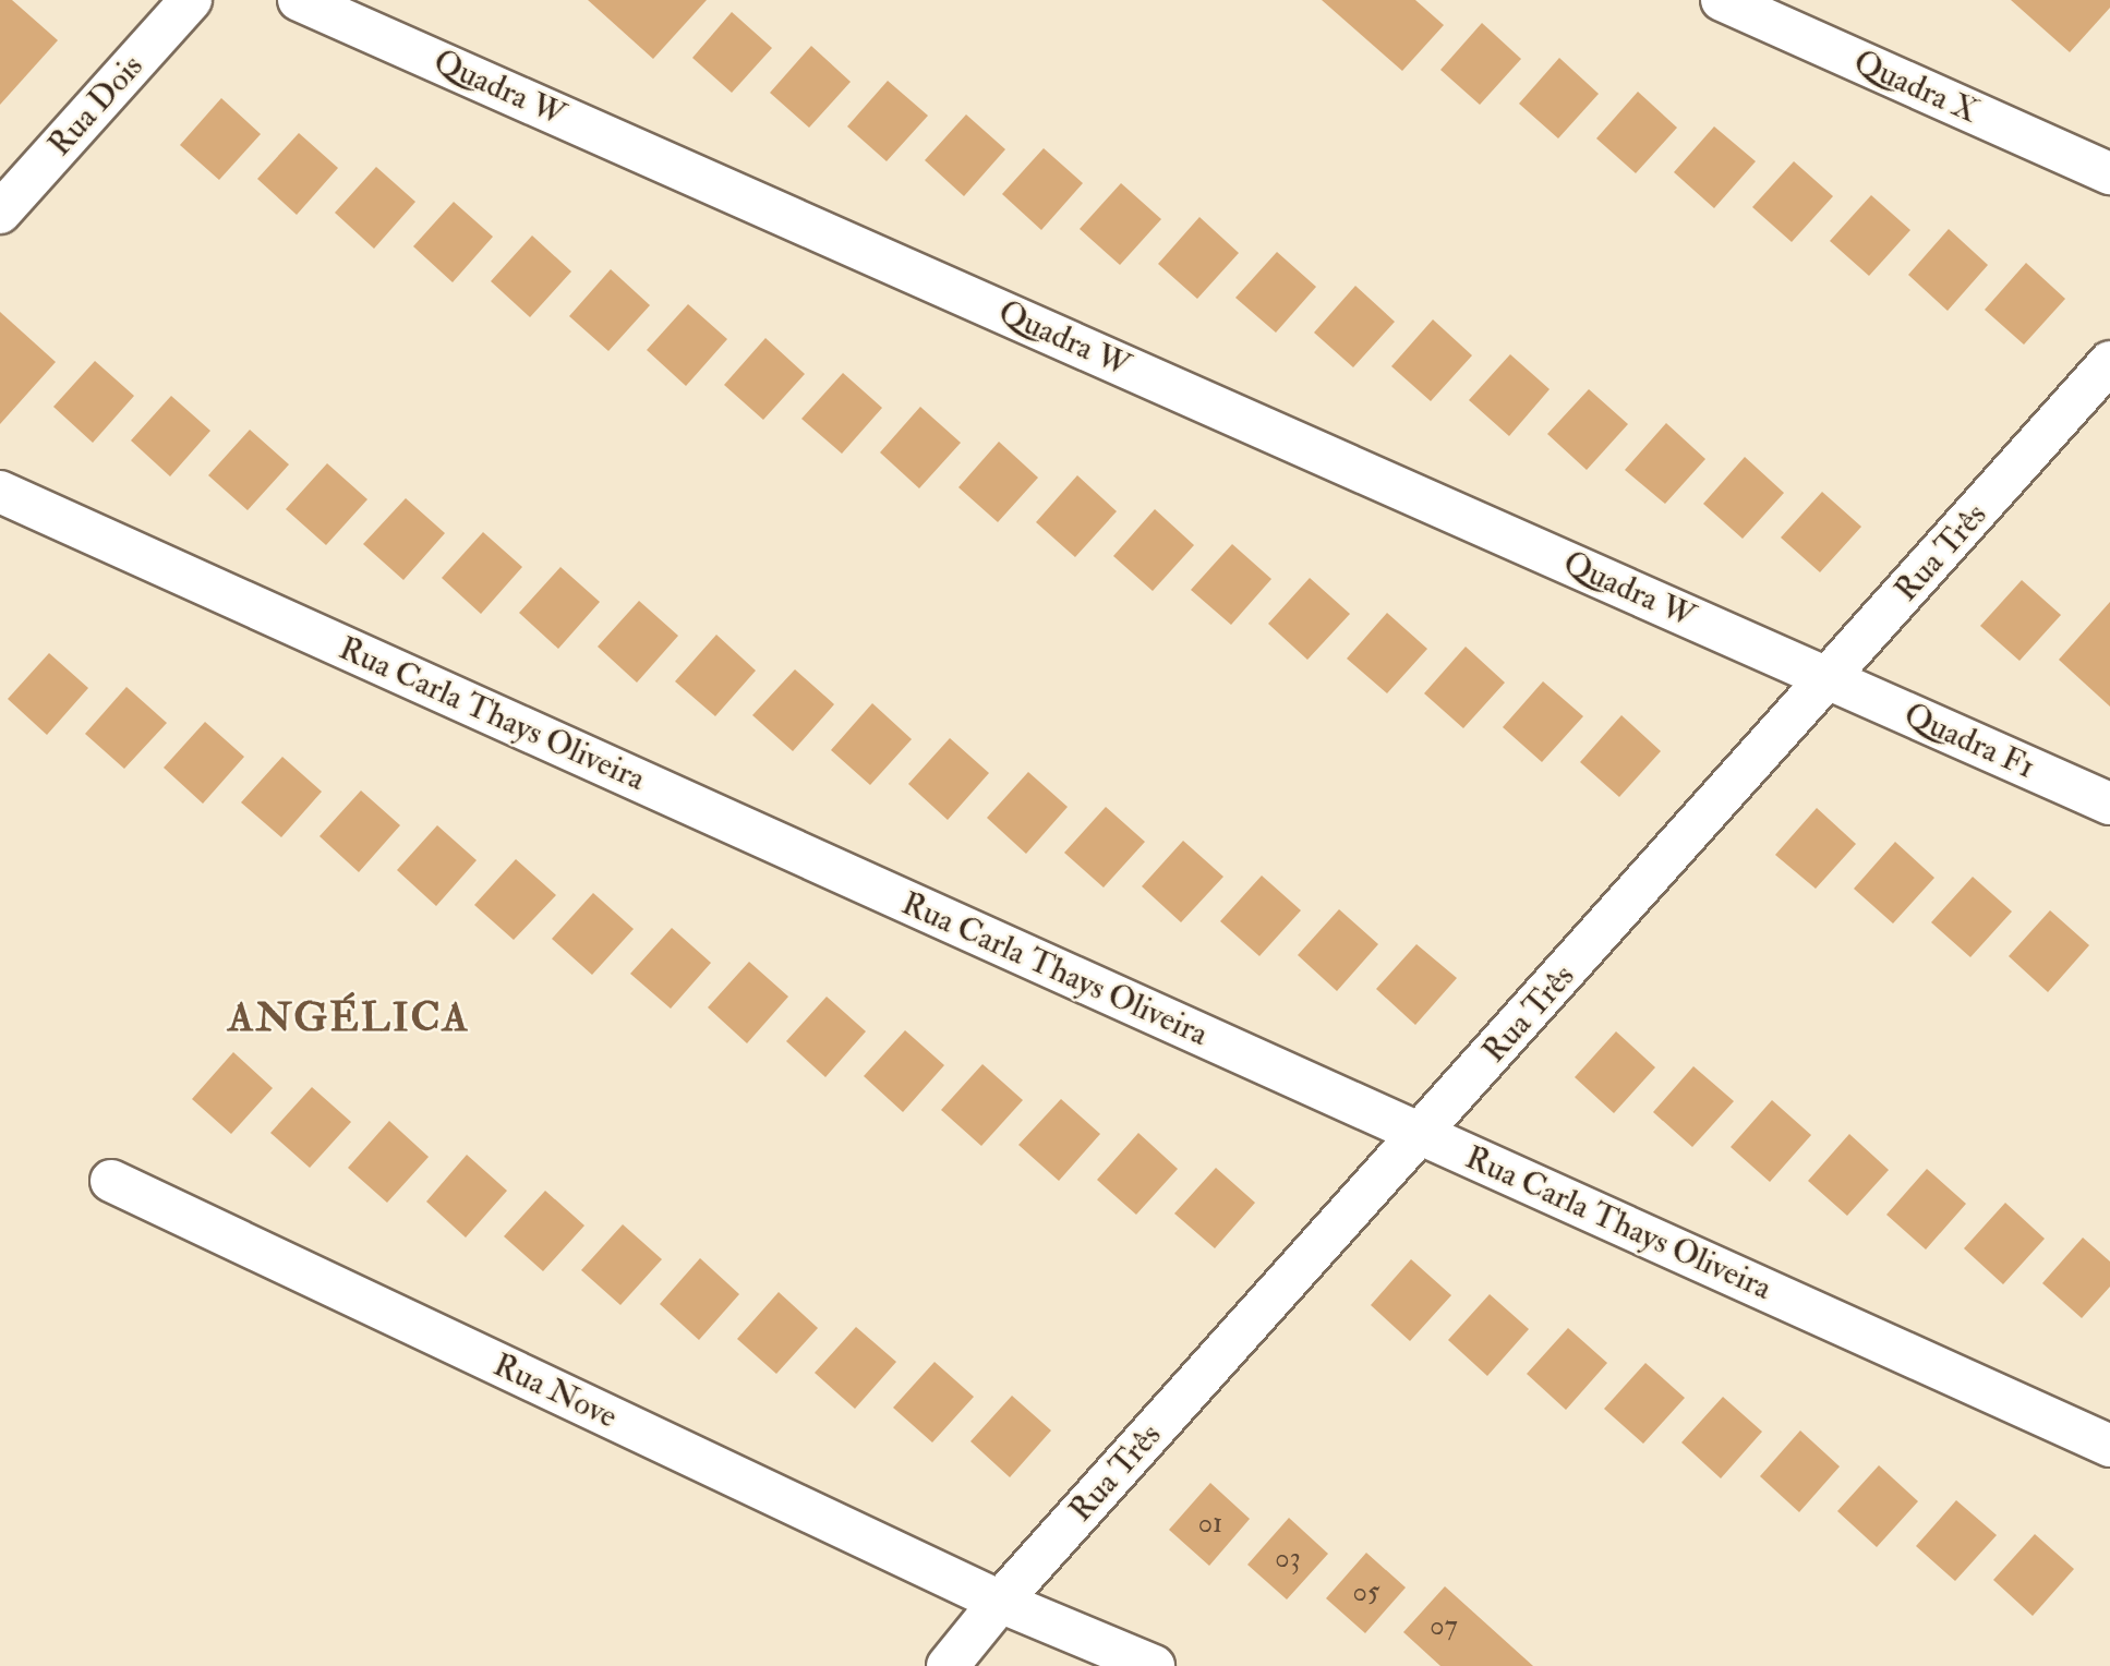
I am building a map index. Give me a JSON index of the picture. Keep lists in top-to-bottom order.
{
  "streets": {
    "street": [
      "Quadra X",
      "Quadra W",
      "Rua Dois",
      "Rua Três",
      "Rua Carla Thays Oliveira",
      "Quadra F1",
      "Rua Nove"
    ]
  },
  "crossings": [
    ["Quadra W", "Rua Três"],
    ["Quadra W", "Quadra F1"],
    ["Rua Três", "Rua Carla Thays Oliveira"],
    ["Rua Três", "Quadra F1"],
    ["Rua Três", "Rua Nove"]
  ],
  "districts": ["ANGÉLICA"],
  "house_numbers": [
    "01",
    "03",
    "05",
    "07"
  ]
}
